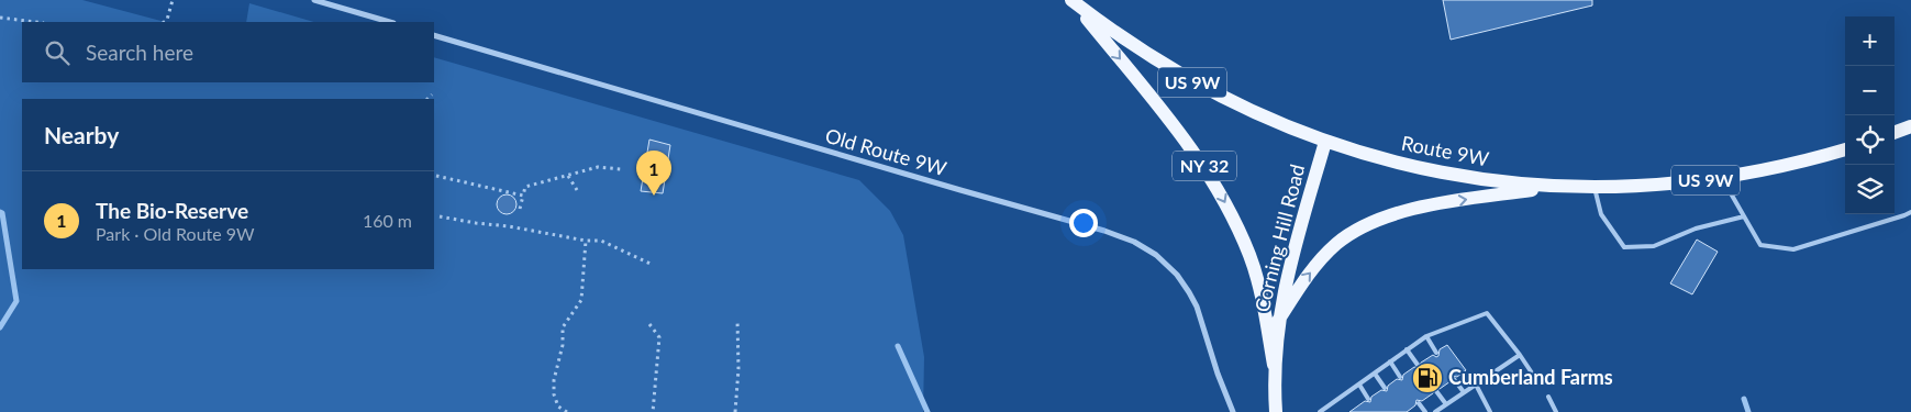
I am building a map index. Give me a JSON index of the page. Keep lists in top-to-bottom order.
{
  "streets": {
    "main road": [
      "US 9W",
      "Route 9W",
      "NY 32",
      "Corning Hill Road"
    ],
    "street": ["Old Route 9W"]
  },
  "crossings": [
    ["Route 9W", "NY 32"],
    ["Route 9W", "Corning Hill Road"],
    ["NY 32", "Corning Hill Road"]
  ],
  "places": {
    "fuel station": ["Cumberland Farms"]
  },
  "page": {
    "map_buttons": ["+", "−"],
    "search": "Search here",
    "heading": "Nearby",
    "pins": "1",
    "list": [
      {
        "mark": "1",
        "name": "The Bio-Reserve",
        "note": "Park · Old Route 9W",
        "value": "160 m"
      }
    ]
  }
}
